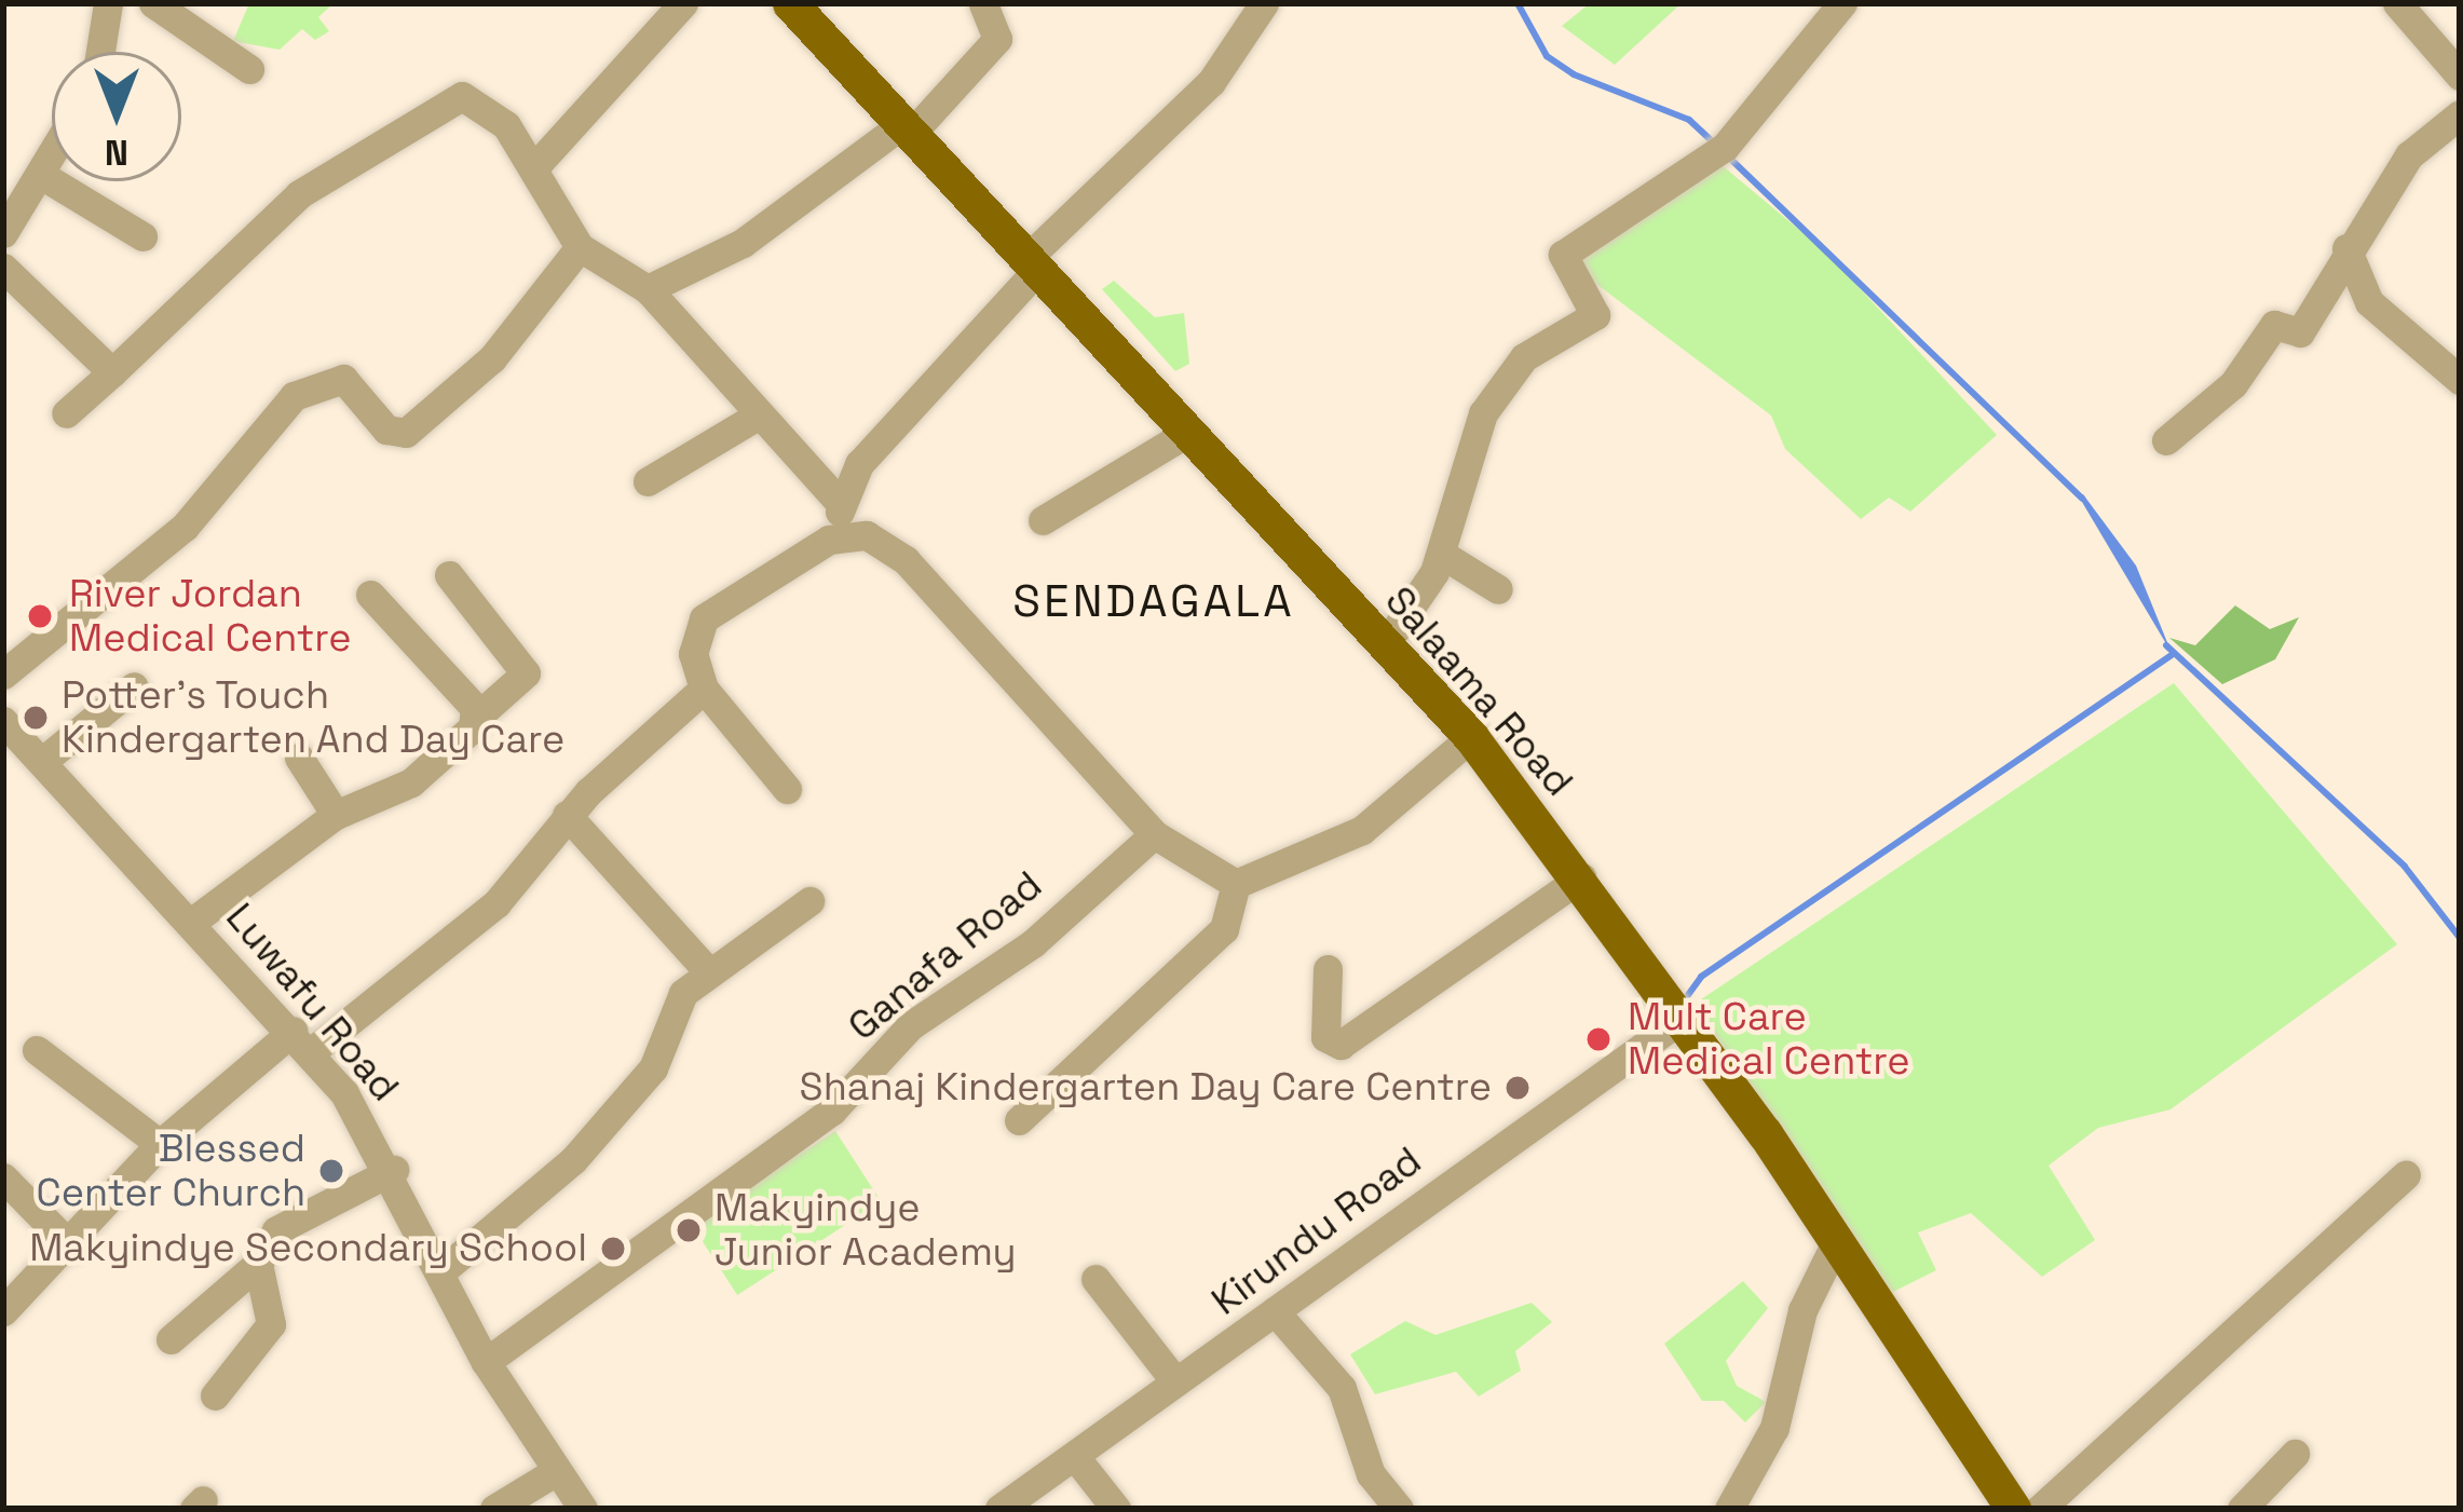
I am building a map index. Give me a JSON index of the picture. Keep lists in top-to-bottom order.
{
  "streets": {
    "main road": ["Salaama Road"],
    "street": ["Ganafa Road", "Luwafu Road", "Kirundu Road"]
  },
  "crossings": [
    ["Salaama Road", "Kirundu Road"],
    ["Ganafa Road", "Luwafu Road"]
  ],
  "districts": ["SENDAGALA"],
  "places": [
    "River Jordan Medical Centre",
    "Potter's Touch Kindergarten And Day Care",
    "Mult Care Medical Centre",
    "Shanaj Kindergarten Day Care Centre",
    "Blessed Center Church",
    "Makyindye Junior Academy",
    "Makyindye Secondary School"
  ],
  "north": "bottom"
}
